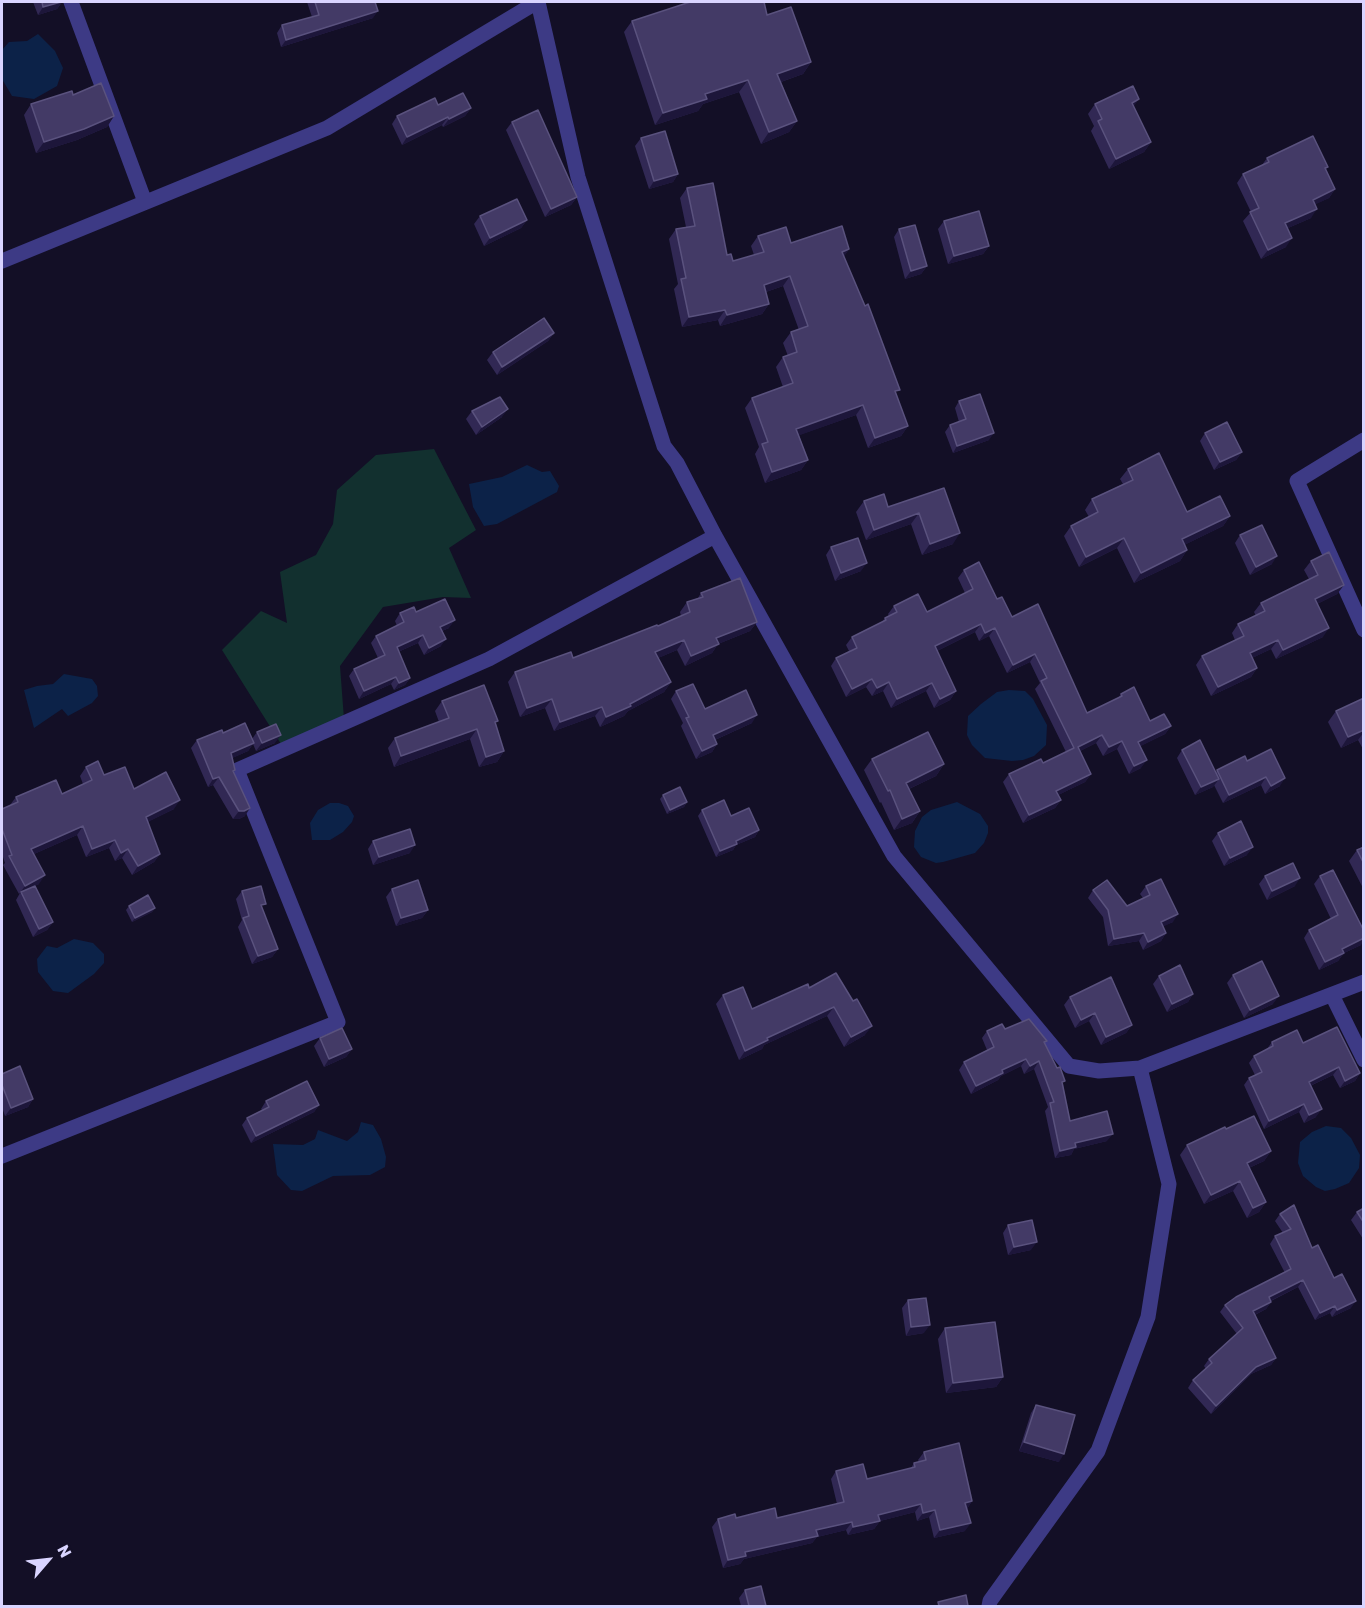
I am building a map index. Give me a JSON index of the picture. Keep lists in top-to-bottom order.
{
  "north": "top right"
}
